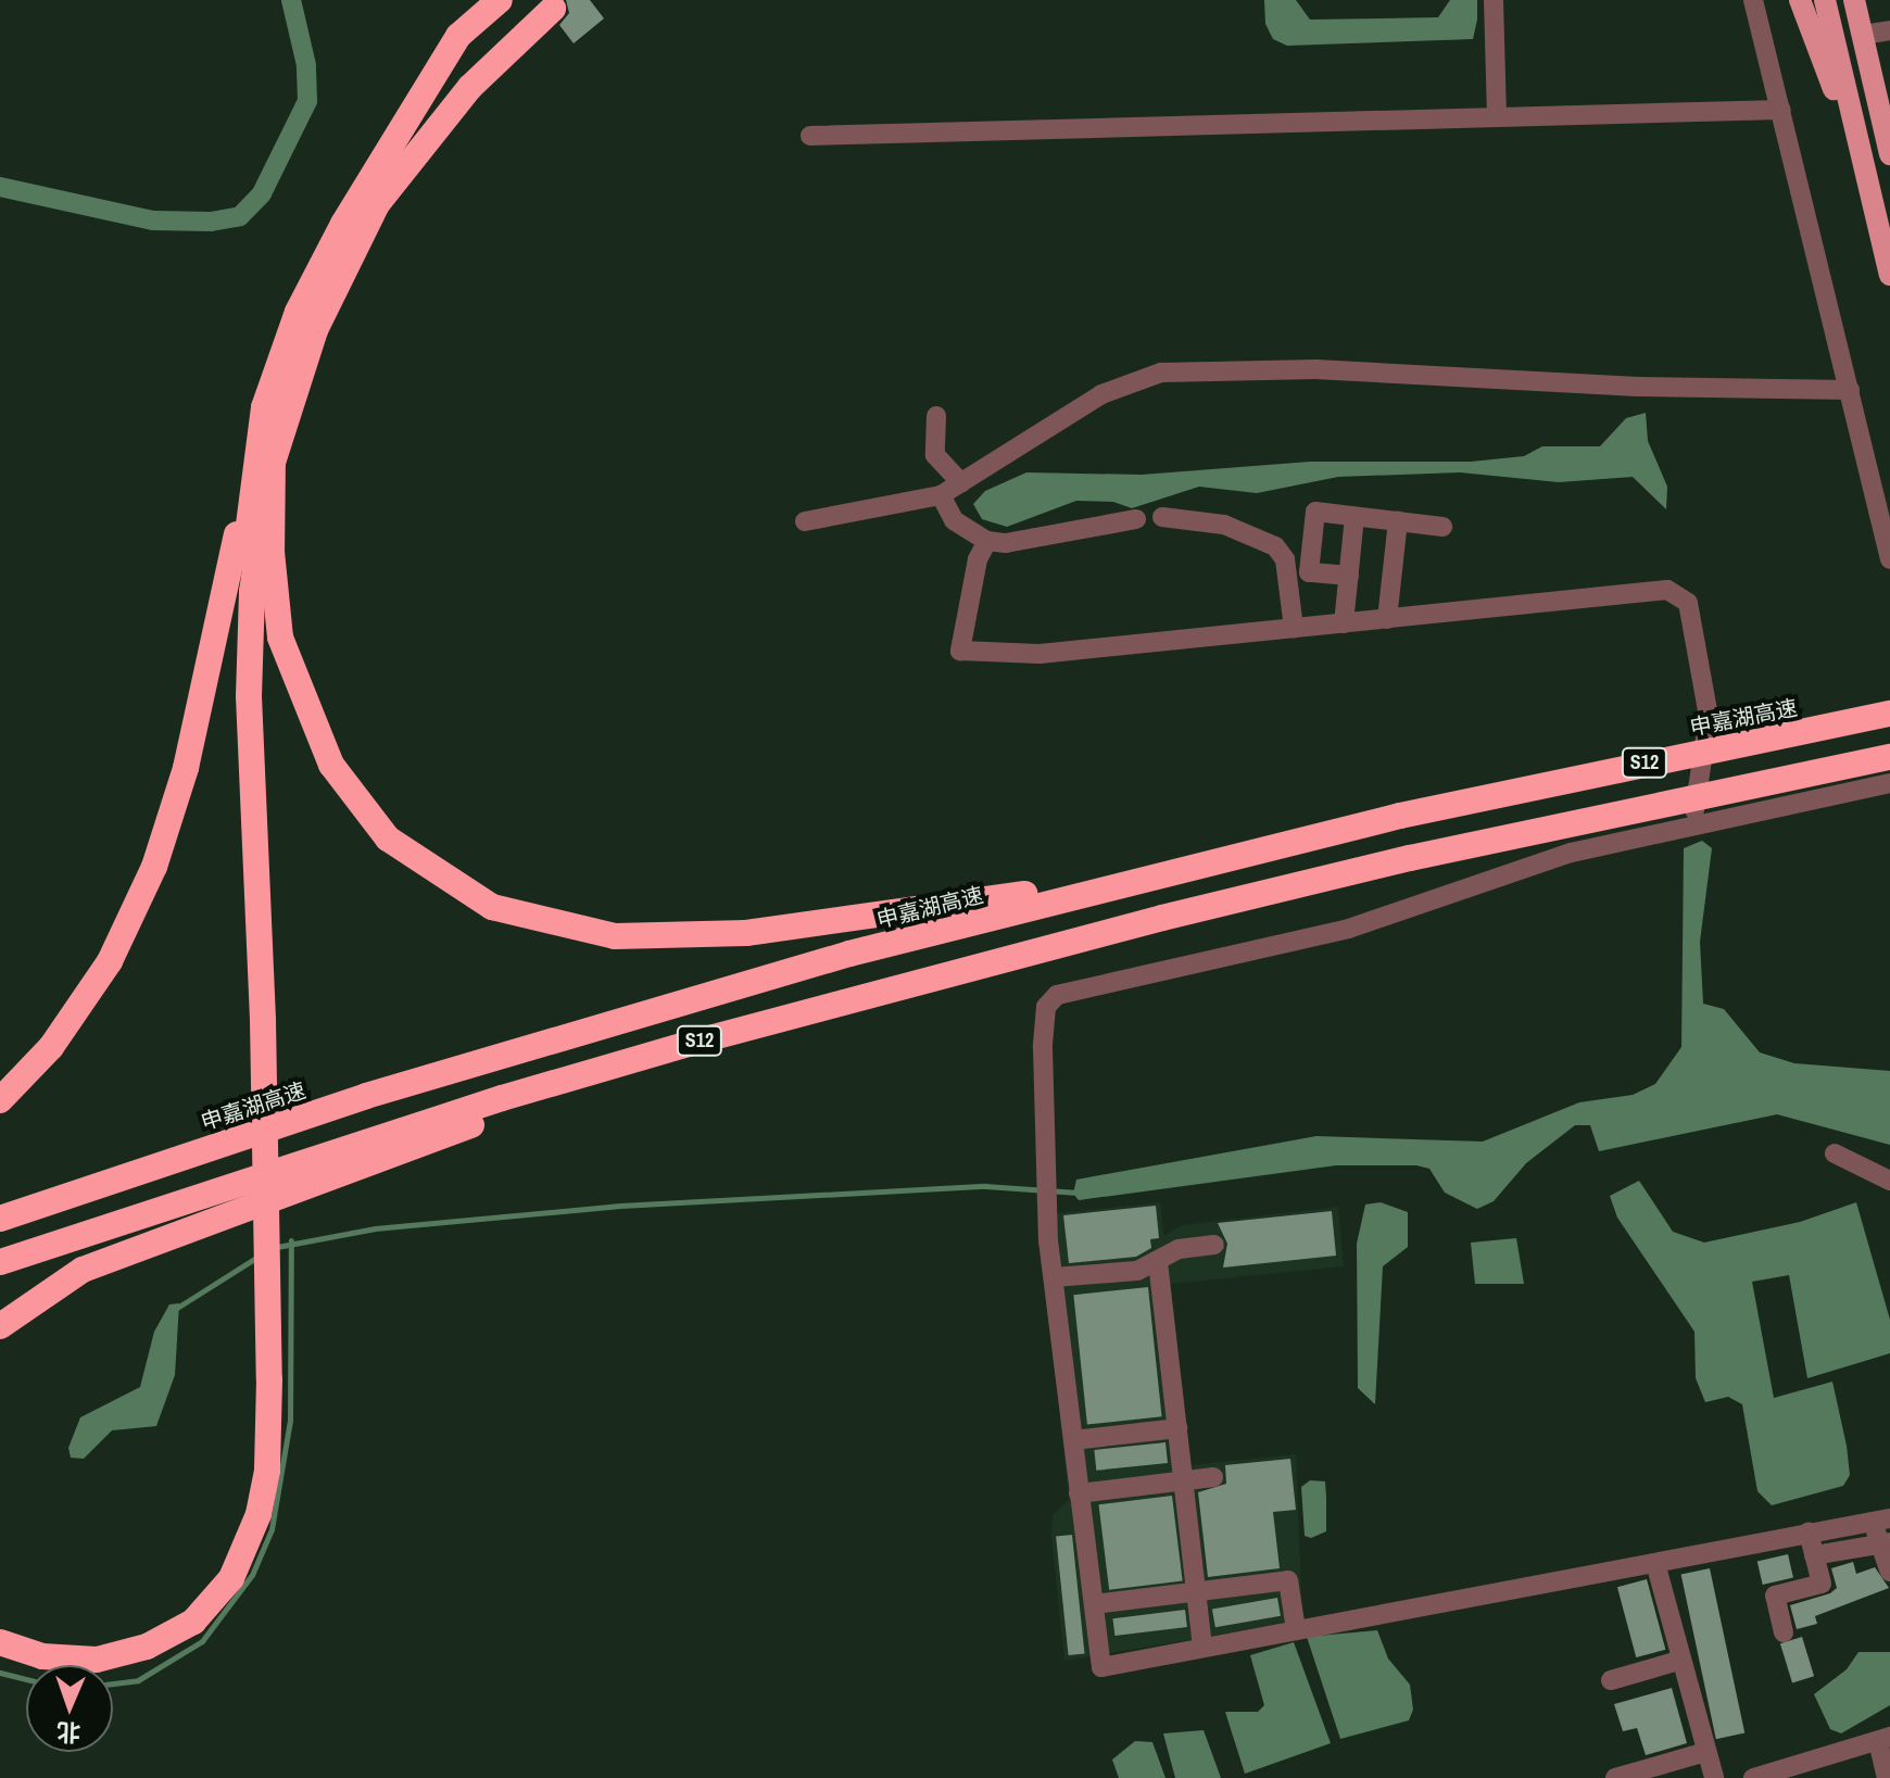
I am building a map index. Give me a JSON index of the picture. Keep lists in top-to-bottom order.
{
  "streets": {
    "highway": ["申嘉湖高速", "S12"]
  },
  "north": "bottom"
}
